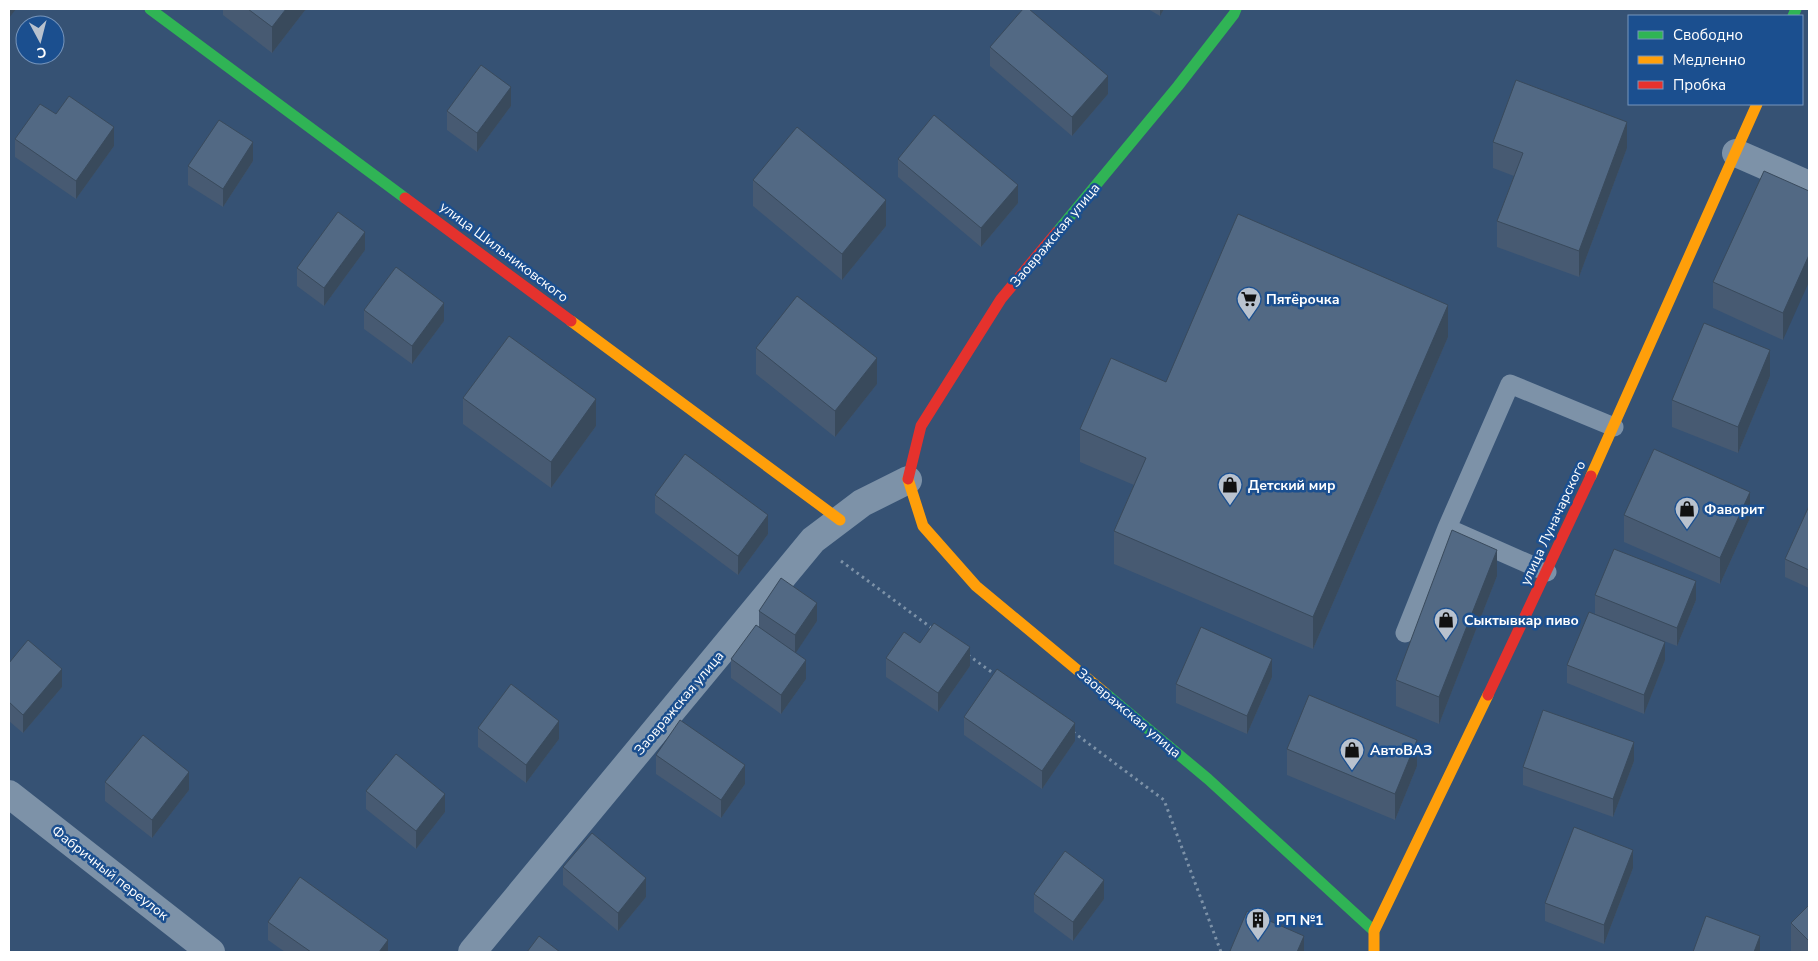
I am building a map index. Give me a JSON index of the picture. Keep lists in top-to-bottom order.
{
  "streets": {
    "street": [
      "Заовражская улица",
      "улица Шильниковского",
      "улица Луначарского",
      "Фабричный переулок"
    ]
  },
  "crossings": [
    ["Заовражская улица", "улица Шильниковского"],
    ["Заовражская улица", "улица Луначарского"]
  ],
  "places": {
    "supermarket": ["Пятёрочка"],
    "shop": [
      "Детский мир",
      "Фаворит",
      "Сыктывкар пиво",
      "АвтоВАЗ"
    ],
    "building": ["РП №1"]
  },
  "legend": ["Свободно", "Медленно", "Пробка"],
  "north": "bottom"
}
